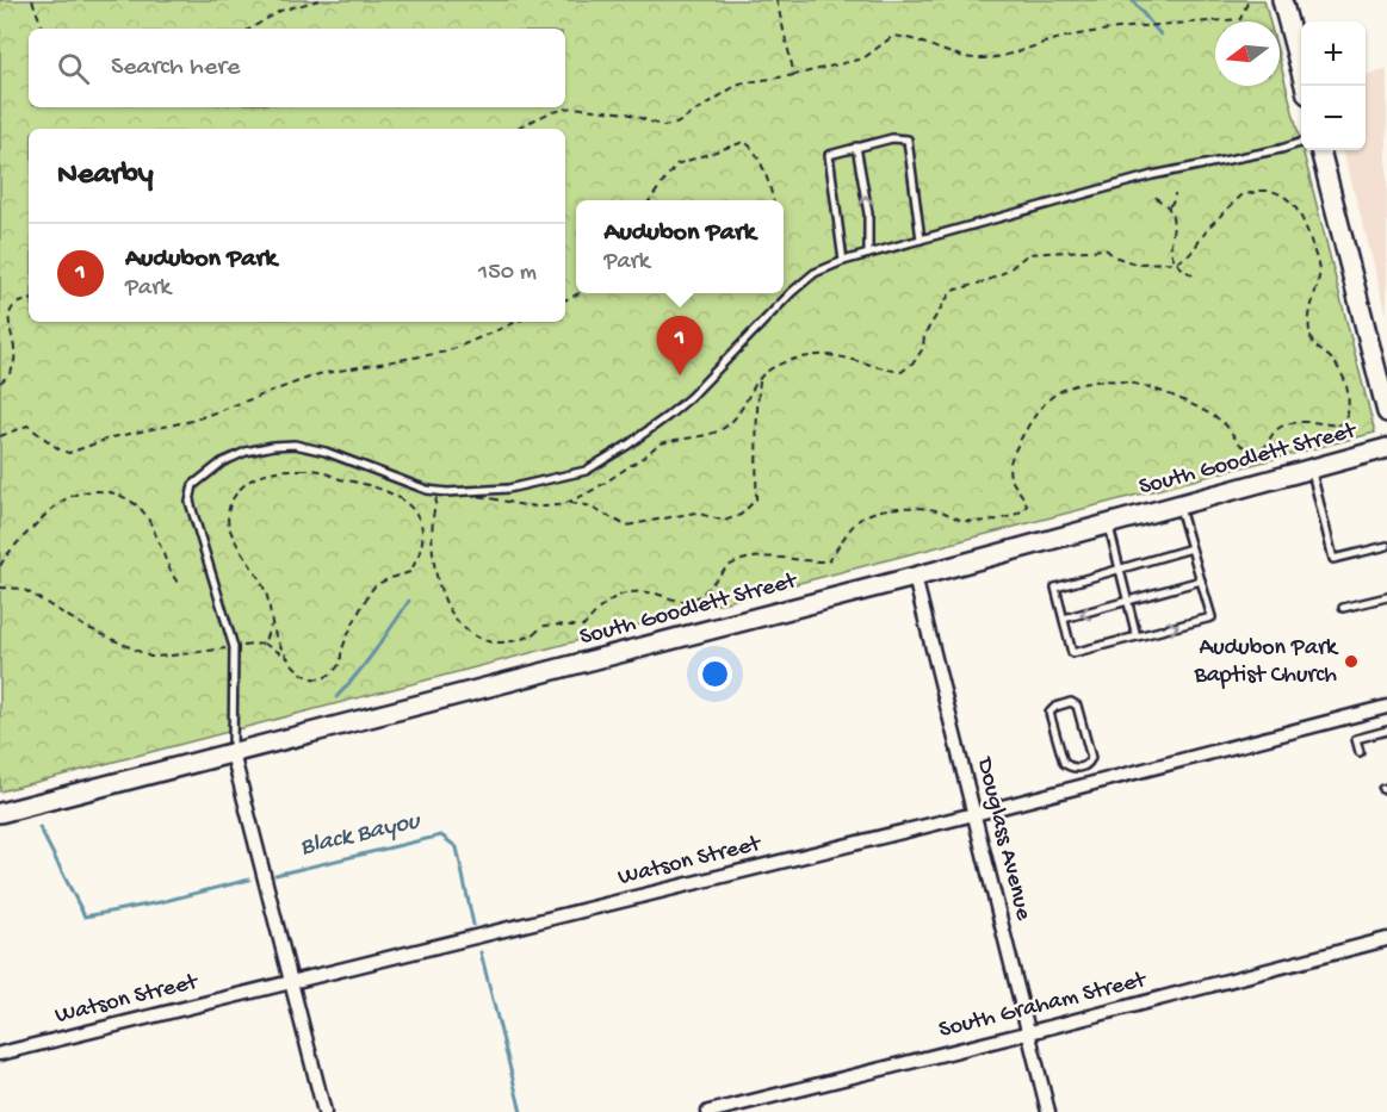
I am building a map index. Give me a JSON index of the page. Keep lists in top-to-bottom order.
{
  "streets": {
    "main road": ["South Goodlett Street"],
    "street": ["Douglass Avenue", "Watson Street", "South Graham Street"]
  },
  "crossings": [
    ["South Goodlett Street", "Douglass Avenue"],
    ["Douglass Avenue", "Watson Street"],
    ["Douglass Avenue", "South Graham Street"]
  ],
  "water": ["Black Bayou"],
  "places": ["Audubon Park Baptist Church"],
  "north": "left",
  "page": {
    "map_buttons": ["+", "−"],
    "search": "Search here",
    "heading": "Nearby",
    "popup": ["Audubon Park", "Park"],
    "list": [
      {
        "mark": "1",
        "name": "Audubon Park",
        "note": "Park",
        "value": "150 m"
      }
    ],
    "pins": "1"
  }
}
